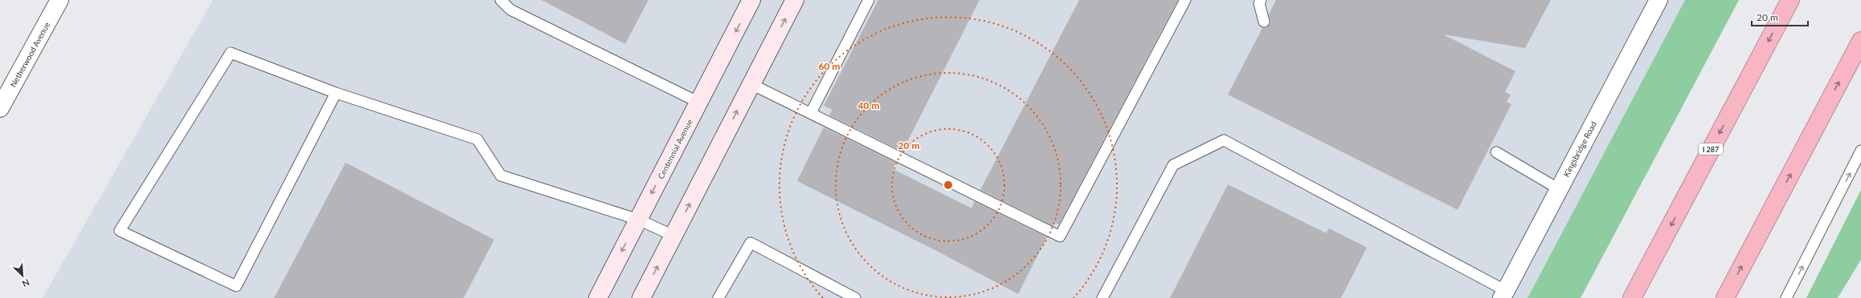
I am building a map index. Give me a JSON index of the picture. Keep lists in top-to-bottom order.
{
  "streets": {
    "highway": ["I 287"],
    "main road": ["Centennial Avenue"],
    "street": ["Netherwood Avenue", "Kingsbridge Road"]
  },
  "scale_bar": "20 m",
  "north": "bottom right",
  "rings": ["60 m", "40 m", "20 m"]
}
